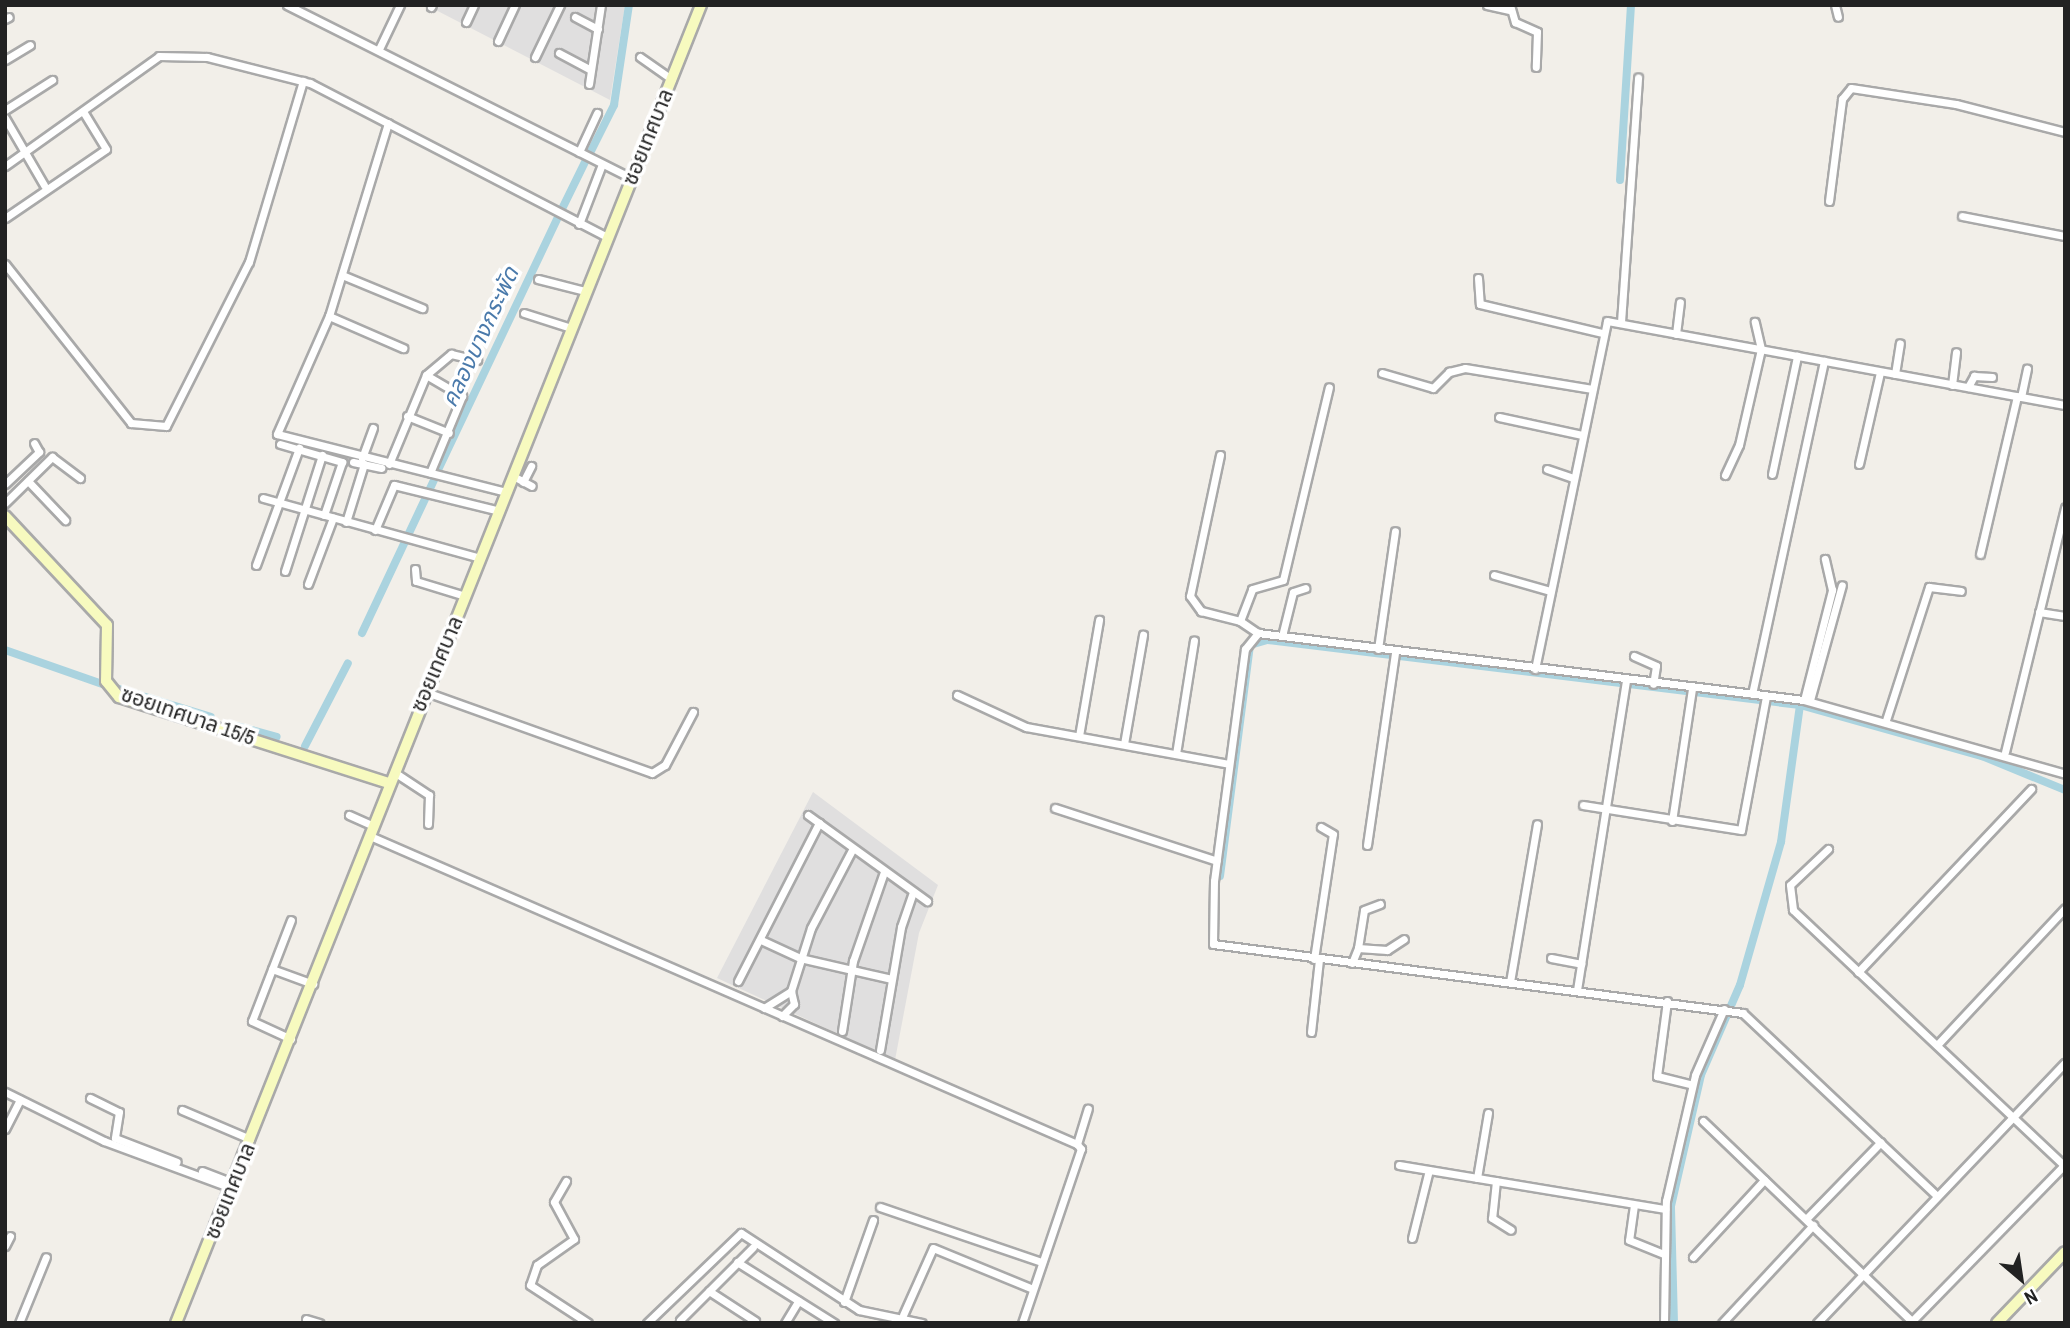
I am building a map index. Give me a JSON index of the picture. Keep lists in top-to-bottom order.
{
  "streets": {
    "street": ["ซอยเทศบาล", "ซอยเทศบาล 15/5"]
  },
  "crossings": [
    ["ซอยเทศบาล", "ซอยเทศบาล 15/5"]
  ],
  "water": ["คลองบางกระพัด"],
  "north": "bottom right"
}
